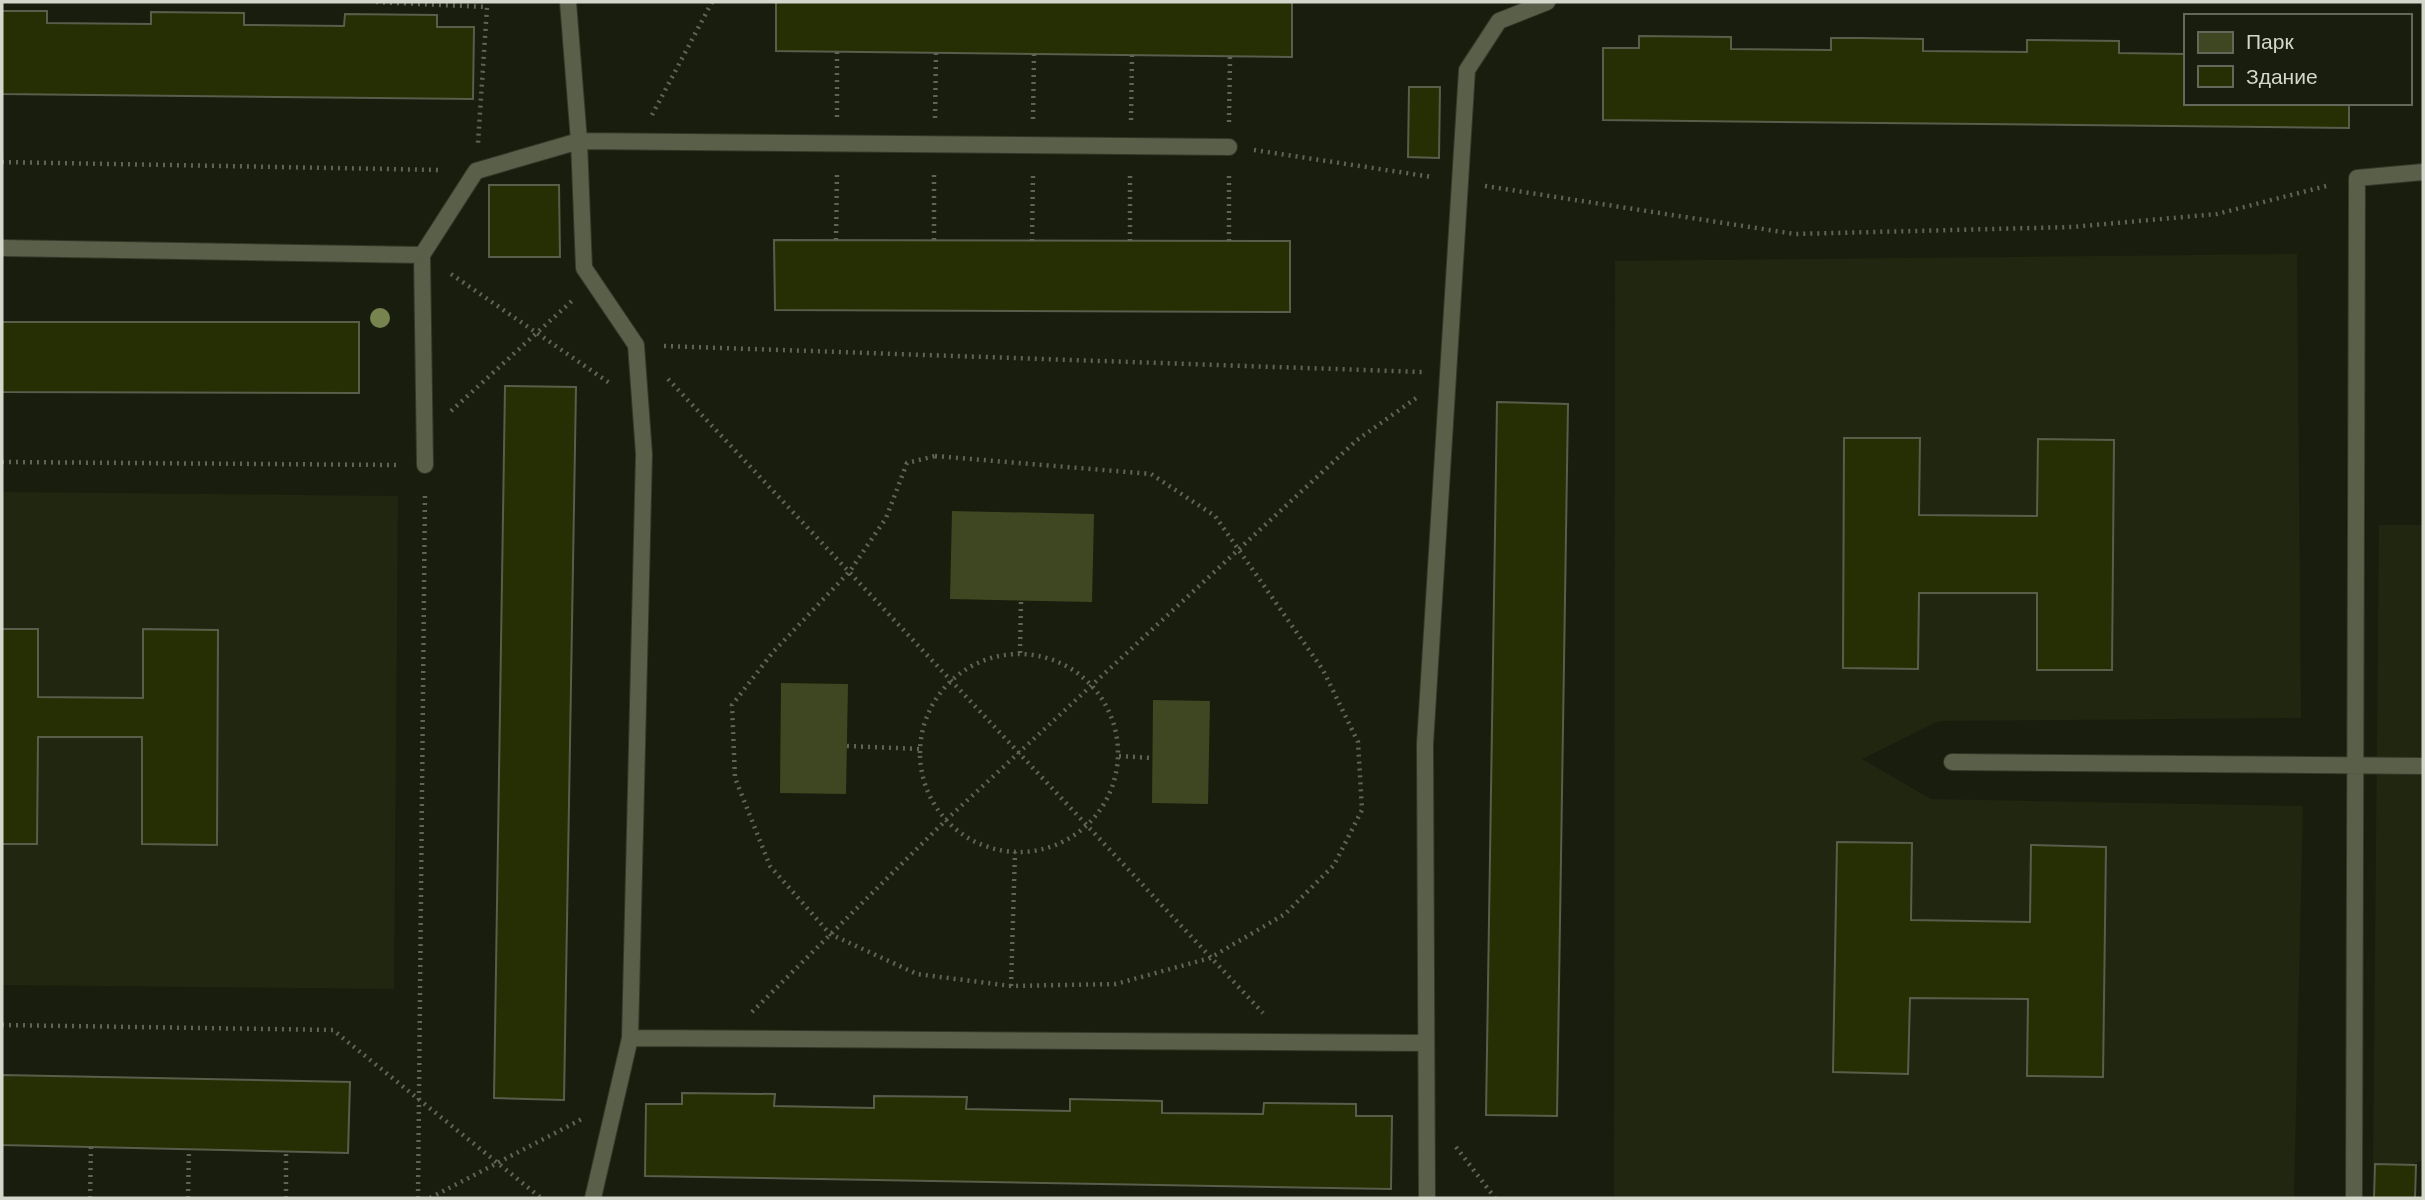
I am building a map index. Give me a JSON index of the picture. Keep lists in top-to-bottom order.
{
  "legend": ["Парк", "Здание"]
}
